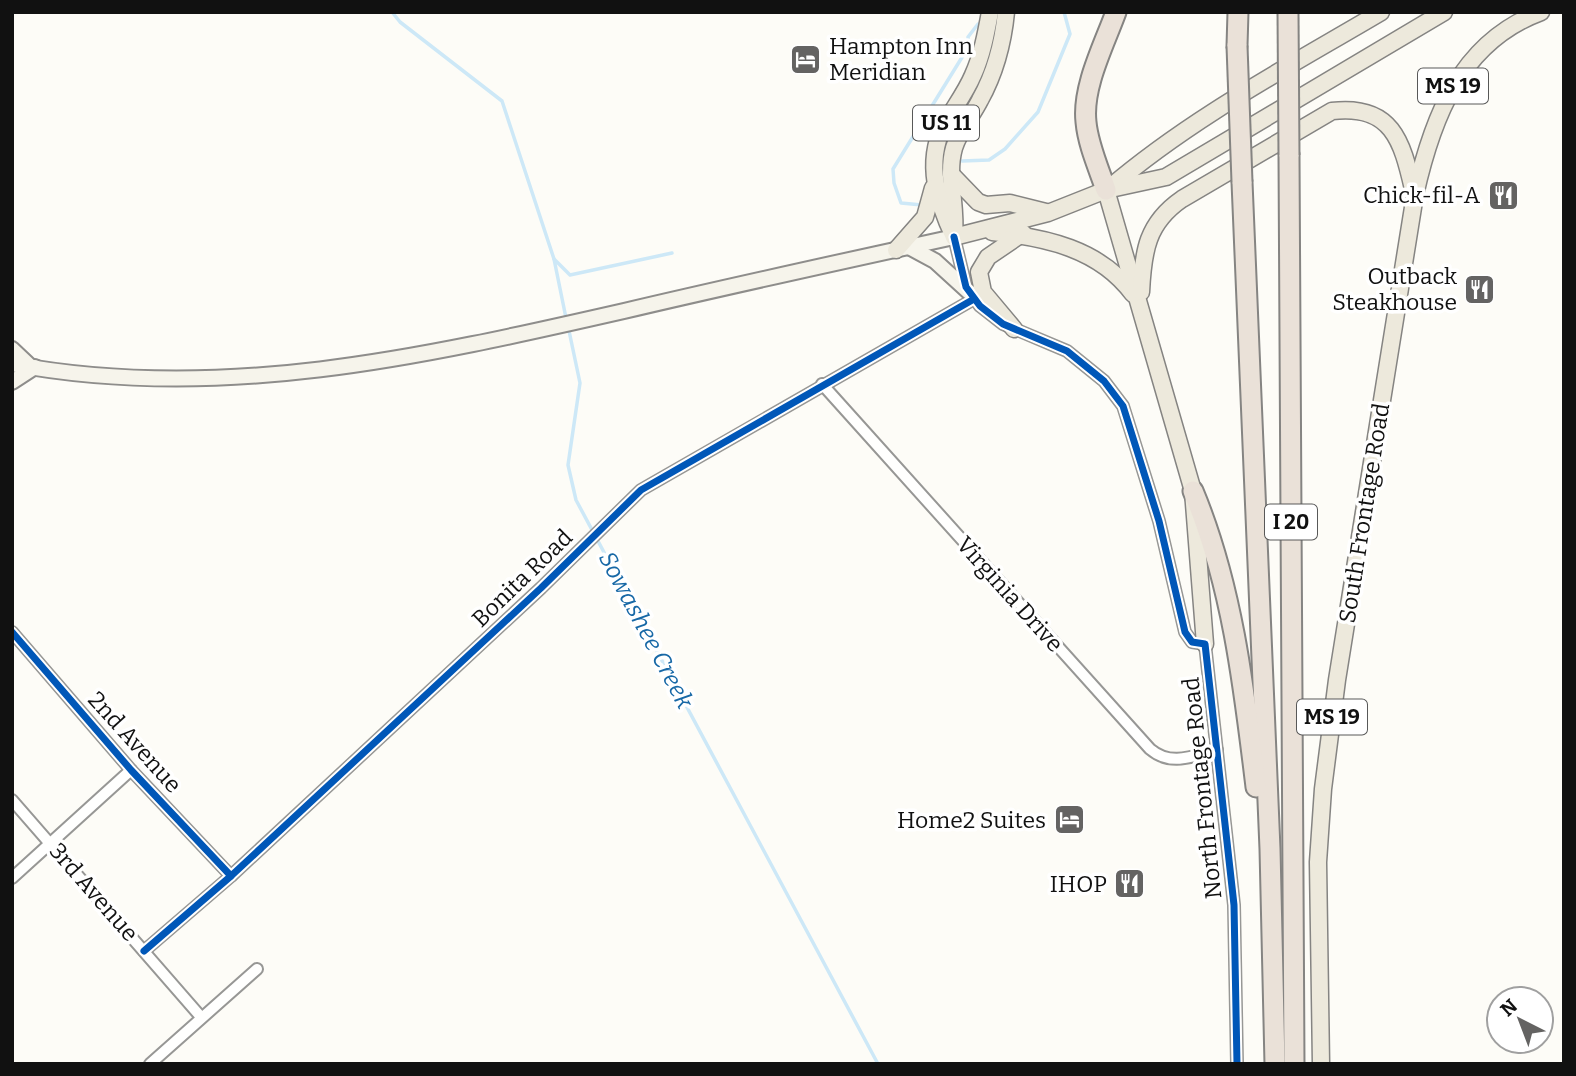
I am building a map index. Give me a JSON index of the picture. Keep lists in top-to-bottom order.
{
  "streets": {
    "highway": ["I 20"],
    "main road": ["MS 19", "US 11", "South Frontage Road"],
    "street": [
      "Bonita Road",
      "Virginia Drive",
      "2nd Avenue",
      "North Frontage Road",
      "3rd Avenue"
    ]
  },
  "crossings": [
    ["Bonita Road", "Virginia Drive"],
    ["Bonita Road", "2nd Avenue"],
    ["Bonita Road", "North Frontage Road"],
    ["Bonita Road", "3rd Avenue"],
    ["Virginia Drive", "North Frontage Road"]
  ],
  "water": ["Sowashee Creek"],
  "places": {
    "hotel": ["Hampton Inn Meridian", "Home2 Suites"],
    "restaurant": ["Chick-fil-A", "Outback Steakhouse", "IHOP"]
  },
  "north": "top left"
}
